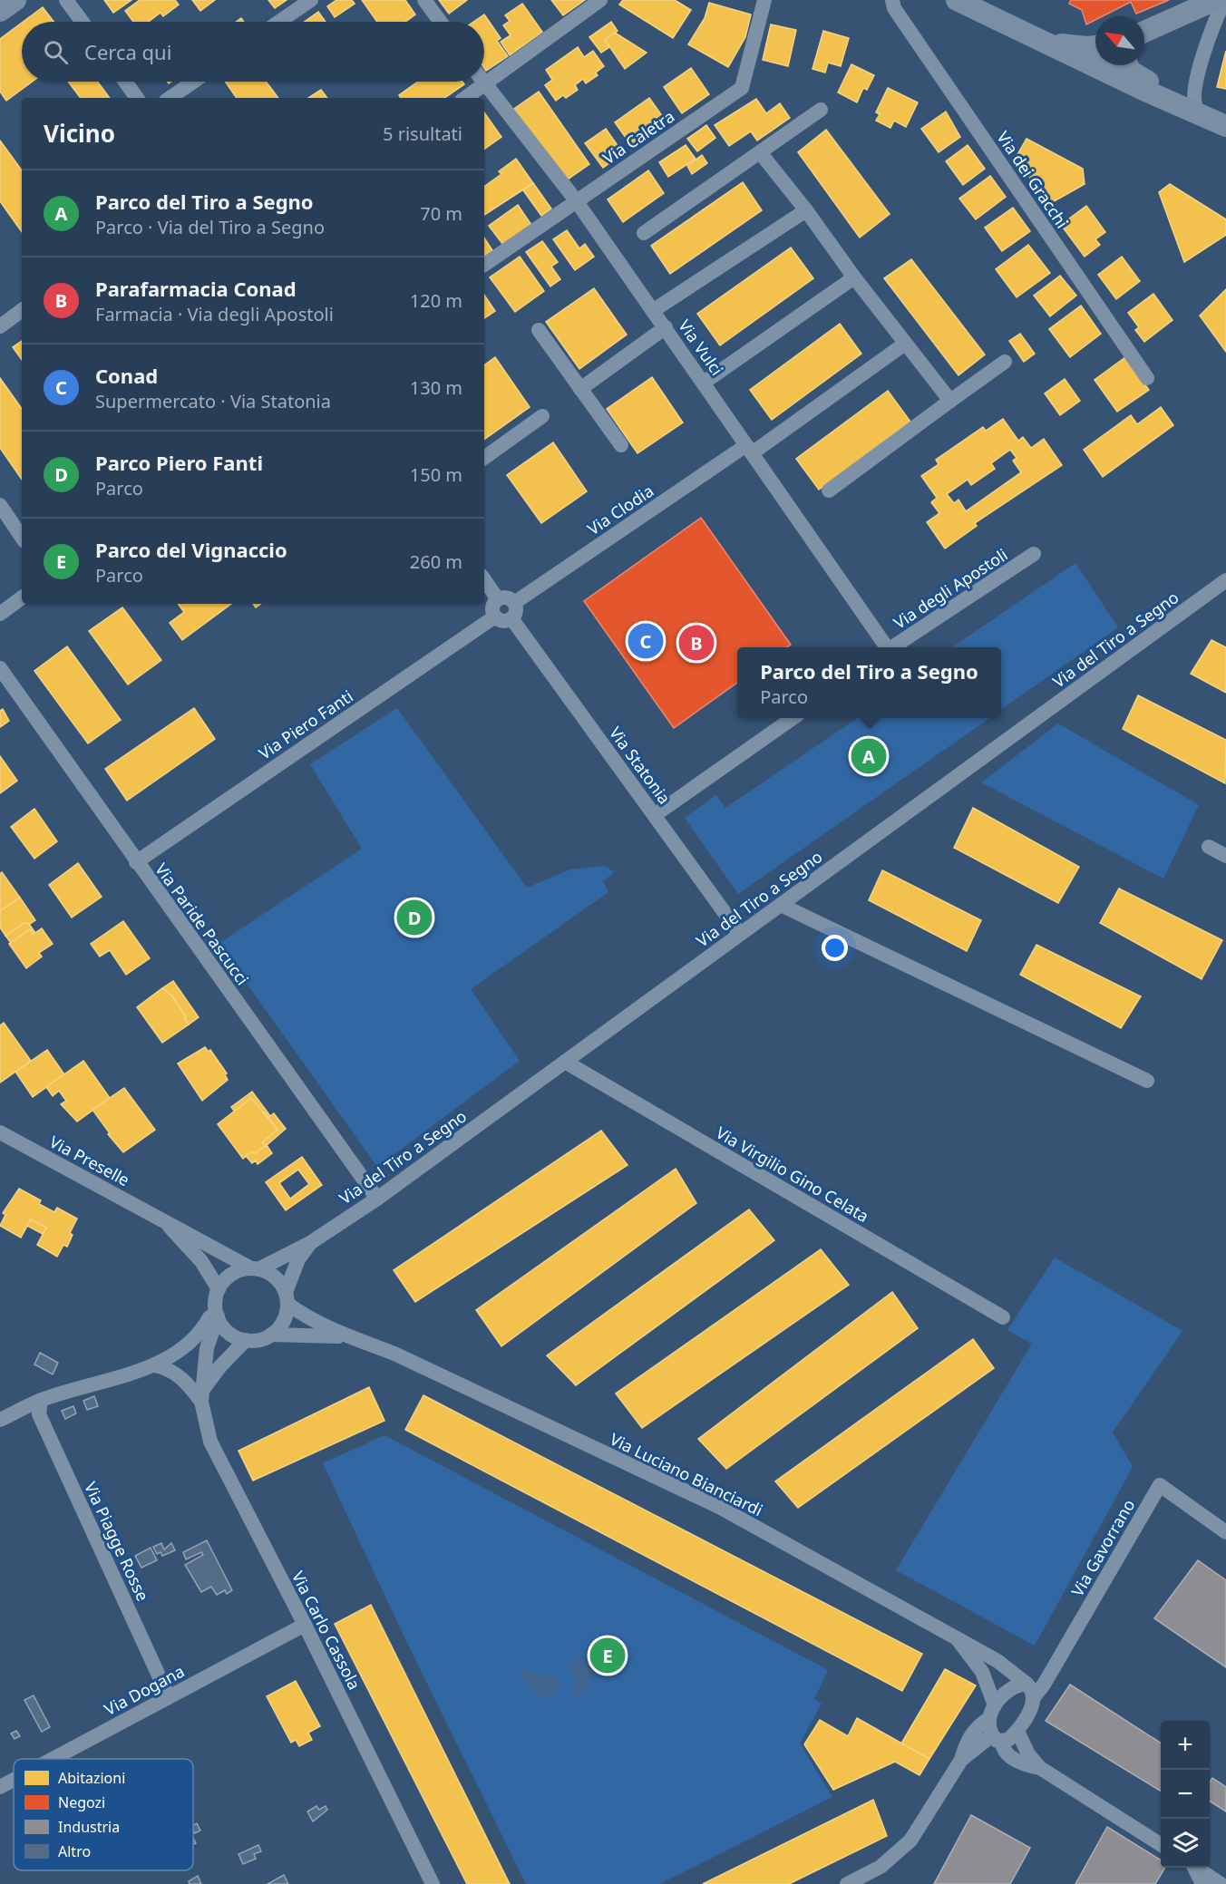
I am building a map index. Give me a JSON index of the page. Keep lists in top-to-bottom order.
{
  "streets": {
    "street": [
      "Via Caletra",
      "Via dei Gracchi",
      "Via Vulci",
      "Via Clodia",
      "Via degli Apostoli",
      "Via del Tiro a Segno",
      "Via Piero Fanti",
      "Via Statonia",
      "Via Paride Pascucci",
      "Via Preselle",
      "Via Virgilio Gino Celata",
      "Via Luciano Bianciardi",
      "Via Piagge Rosse",
      "Via Gavorrano",
      "Via Carlo Cassola",
      "Via Dogana"
    ]
  },
  "crossings": [
    ["Via Caletra", "Via Vulci"],
    ["Via Vulci", "Via Clodia"],
    ["Via Clodia", "Via Piero Fanti"],
    ["Via Clodia", "Via Statonia"],
    ["Via del Tiro a Segno", "Via Statonia"],
    ["Via del Tiro a Segno", "Via Paride Pascucci"],
    ["Via del Tiro a Segno", "Via Preselle"],
    ["Via del Tiro a Segno", "Via Virgilio Gino Celata"],
    ["Via del Tiro a Segno", "Via Carlo Cassola"],
    ["Via Piero Fanti", "Via Statonia"],
    ["Via Piero Fanti", "Via Paride Pascucci"],
    ["Via Preselle", "Via Carlo Cassola"],
    ["Via Piagge Rosse", "Via Dogana"],
    ["Via Carlo Cassola", "Via Dogana"]
  ],
  "legend": [
    "Abitazioni",
    "Negozi",
    "Industria",
    "Altro"
  ],
  "north": "top left",
  "page": {
    "search": "Cerca qui",
    "heading": ["Vicino", "5 risultati"],
    "list": [
      {
        "mark": "A",
        "name": "Parco del Tiro a Segno",
        "note": "Parco · Via del Tiro a Segno",
        "value": "70 m"
      },
      {
        "mark": "B",
        "name": "Parafarmacia Conad",
        "note": "Farmacia · Via degli Apostoli",
        "value": "120 m"
      },
      {
        "mark": "C",
        "name": "Conad",
        "note": "Supermercato · Via Statonia",
        "value": "130 m"
      },
      {
        "mark": "D",
        "name": "Parco Piero Fanti",
        "note": "Parco",
        "value": "150 m"
      },
      {
        "mark": "E",
        "name": "Parco del Vignaccio",
        "note": "Parco",
        "value": "260 m"
      }
    ],
    "pins": [
      "C",
      "B",
      "A",
      "D",
      "E"
    ],
    "popup": ["Parco del Tiro a Segno", "Parco"],
    "map_buttons": ["+", "−"]
  }
}
